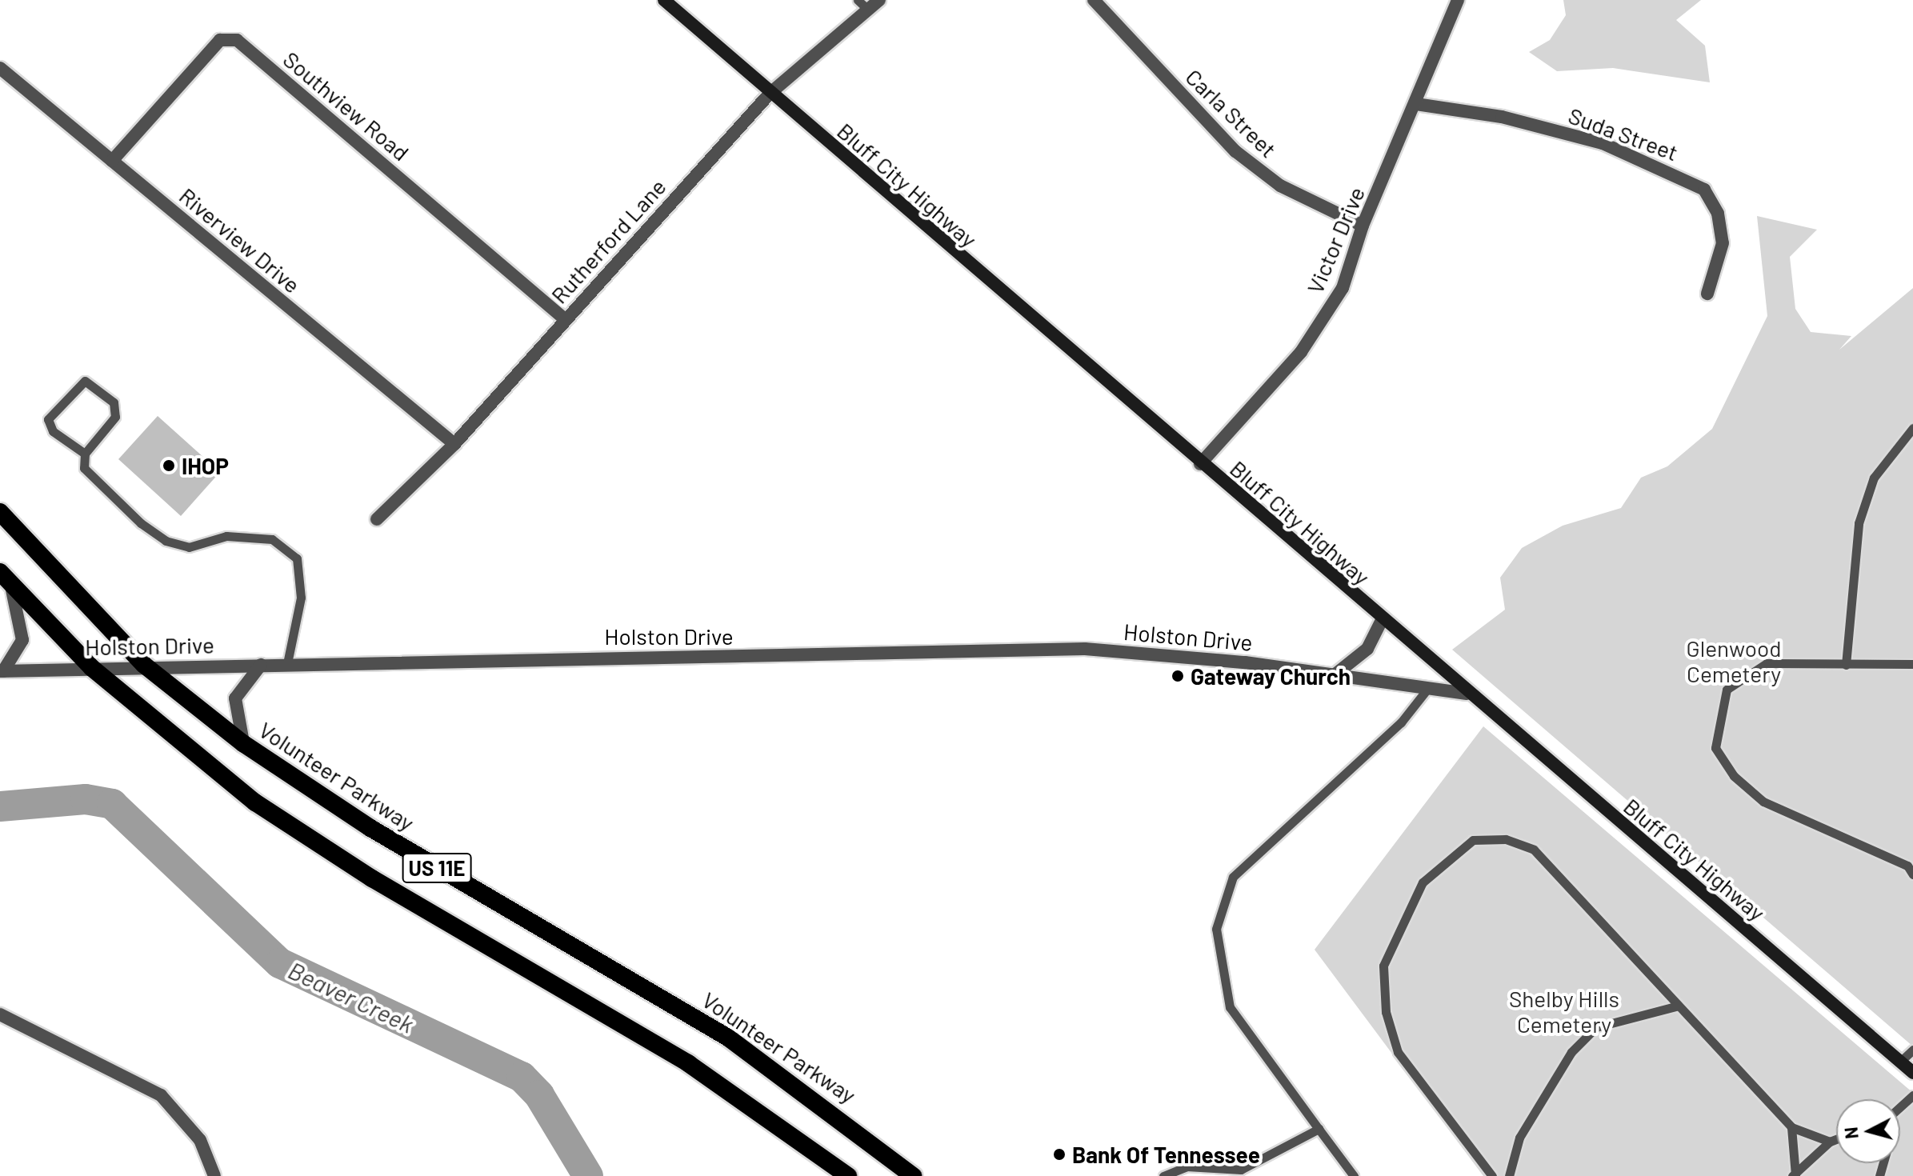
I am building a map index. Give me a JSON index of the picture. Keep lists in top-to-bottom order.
{
  "streets": {
    "highway": ["Volunteer Parkway", "US 11E"],
    "main road": ["Bluff City Highway"],
    "street": [
      "Southview Road",
      "Carla Street",
      "Suda Street",
      "Riverview Drive",
      "Victor Drive",
      "Rutherford Lane",
      "Holston Drive"
    ]
  },
  "crossings": [
    ["Southview Road", "Riverview Drive"],
    ["Southview Road", "Rutherford Lane"],
    ["Carla Street", "Victor Drive"],
    ["Suda Street", "Victor Drive"],
    ["Bluff City Highway", "Victor Drive"],
    ["Bluff City Highway", "Rutherford Lane"],
    ["Bluff City Highway", "Holston Drive"],
    ["Riverview Drive", "Rutherford Lane"],
    ["Holston Drive", "Volunteer Parkway"],
    ["Holston Drive", "US 11E"]
  ],
  "water": ["Beaver Creek"],
  "parks": ["Glenwood Cemetery", "Shelby Hills Cemetery"],
  "places": ["IHOP", "Gateway Church", "Bank Of Tennessee"],
  "north": "left"
}
